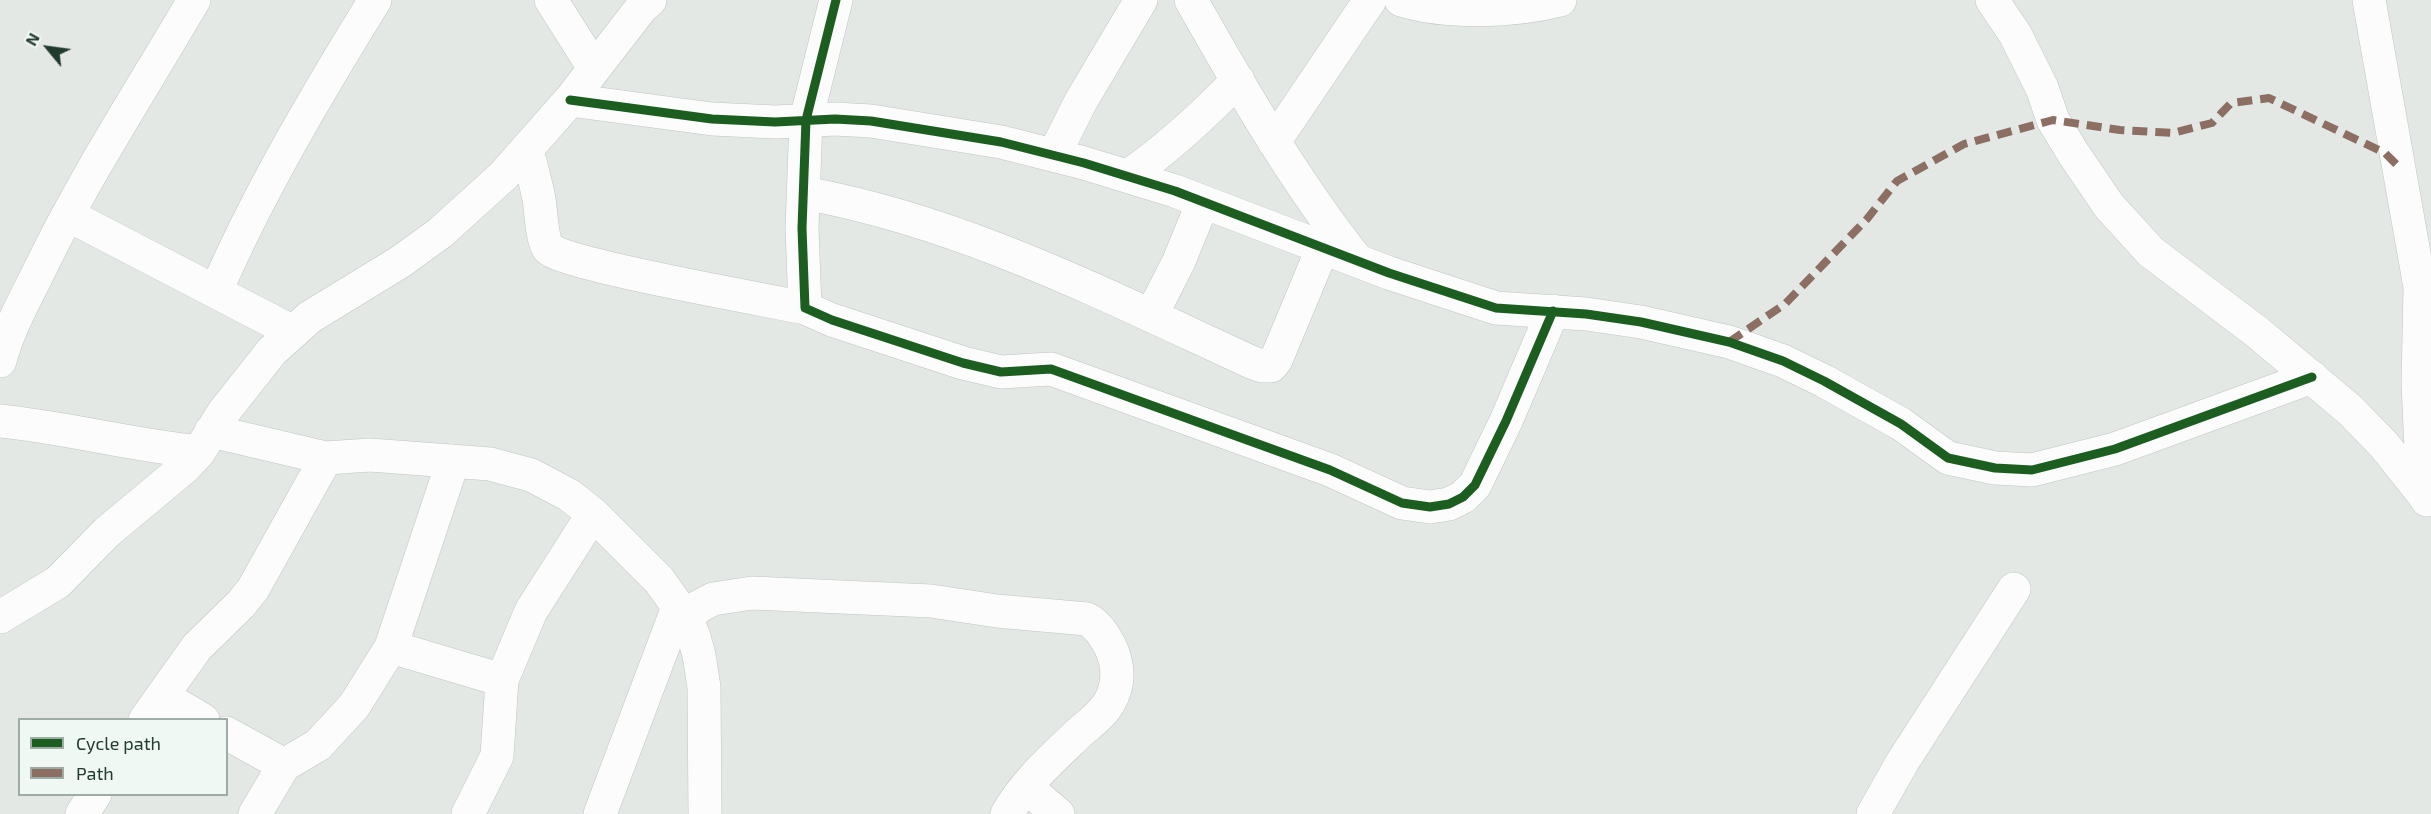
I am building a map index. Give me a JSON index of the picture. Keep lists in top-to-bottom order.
{
  "legend": ["Cycle path", "Path"],
  "north": "top left"
}
